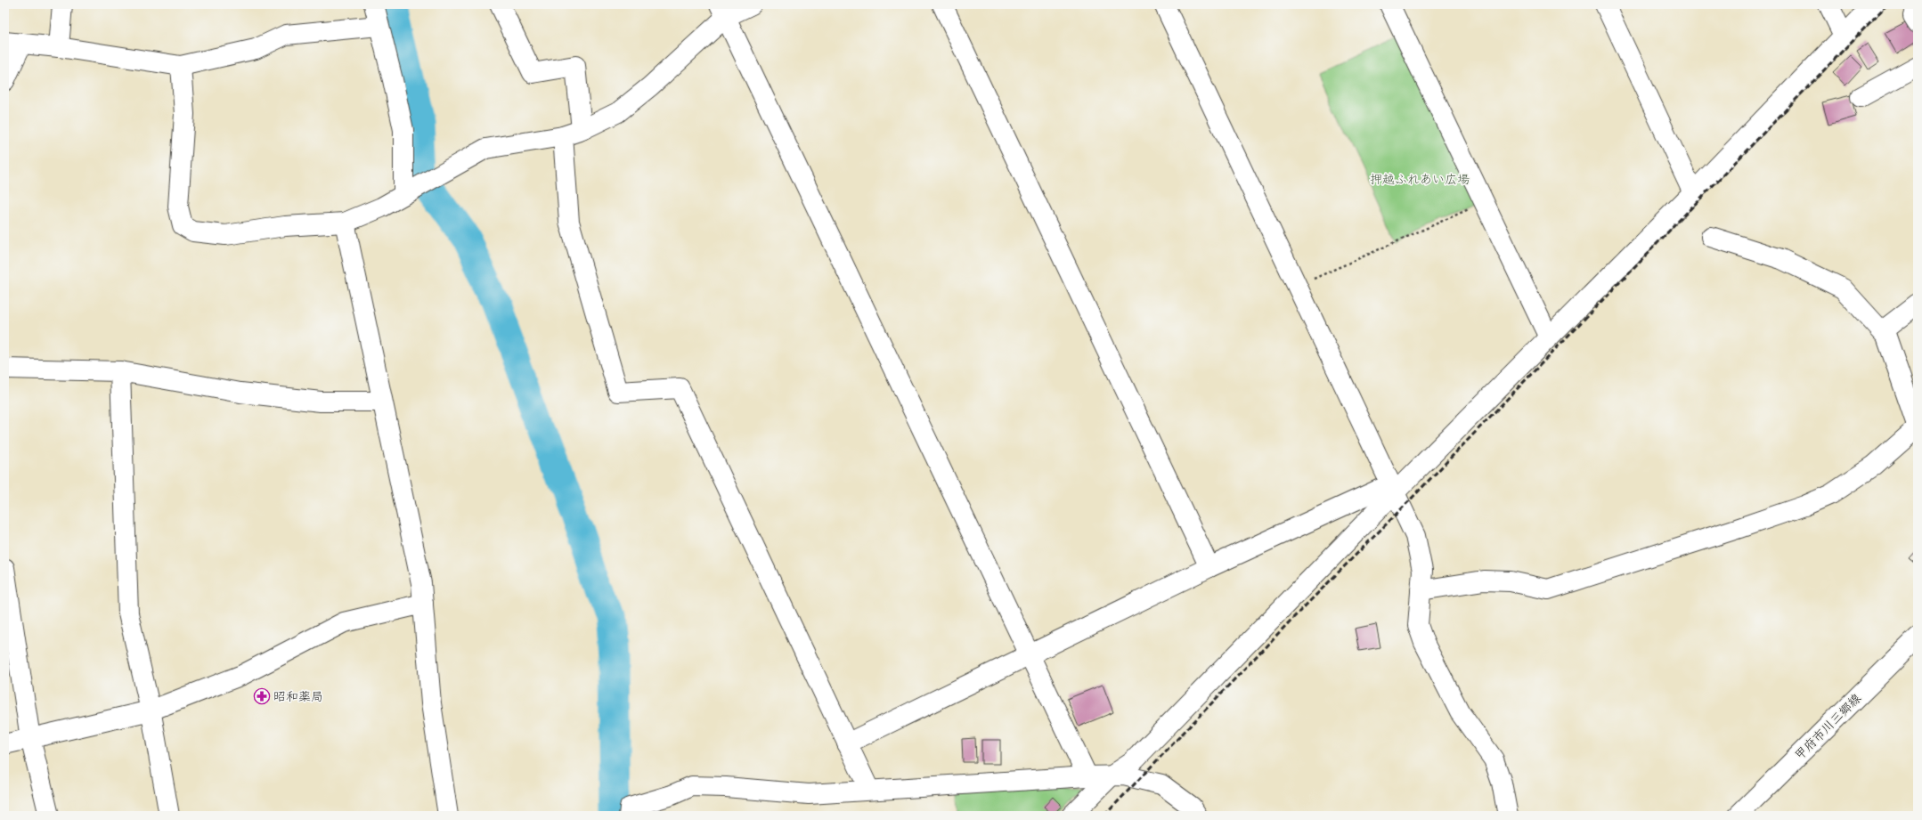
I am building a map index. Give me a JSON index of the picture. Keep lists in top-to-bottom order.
{
  "streets": {
    "street": ["甲府市川三郷線"]
  },
  "parks": ["押越ふれあい広場"],
  "places": {
    "pharmacy": ["昭和薬局"]
  }
}
